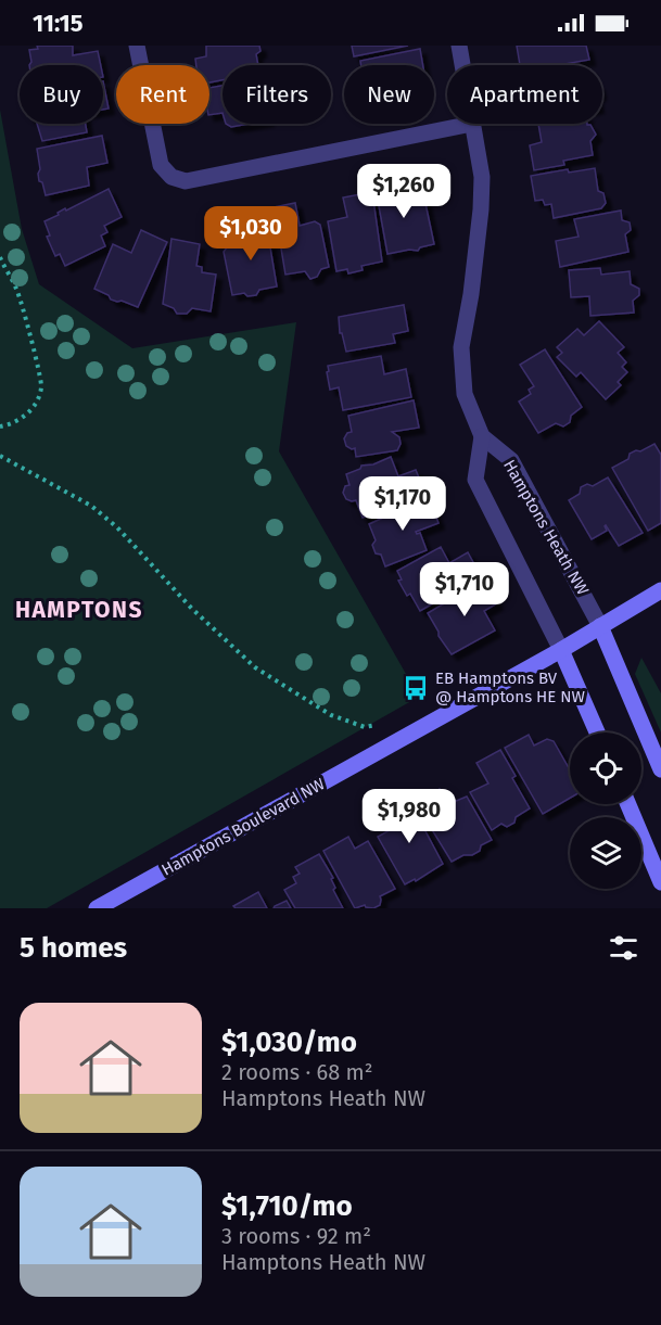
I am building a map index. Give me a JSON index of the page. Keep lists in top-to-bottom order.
{
  "streets": {
    "street": ["Hamptons Heath NW", "Hamptons Boulevard NW"]
  },
  "crossings": [
    ["Hamptons Heath NW", "Hamptons Boulevard NW"]
  ],
  "districts": ["HAMPTONS"],
  "places": {
    "bus stop": ["EB Hamptons BV @ Hamptons HE NW"]
  },
  "page": {
    "status": "11:15",
    "chip": [
      "Buy",
      "Rent",
      "Filters",
      "New",
      "Apartment"
    ],
    "price": [
      "$1,260",
      "$1,030",
      "$1,170",
      "$1,710",
      "$1,980"
    ],
    "heading": "5 homes",
    "list": [
      {
        "name": "$1,030/mo",
        "note": "2 rooms · 68 m² · Hamptons Heath NW"
      },
      {
        "name": "$1,710/mo",
        "note": "3 rooms · 92 m² · Hamptons Heath NW"
      }
    ]
  }
}
